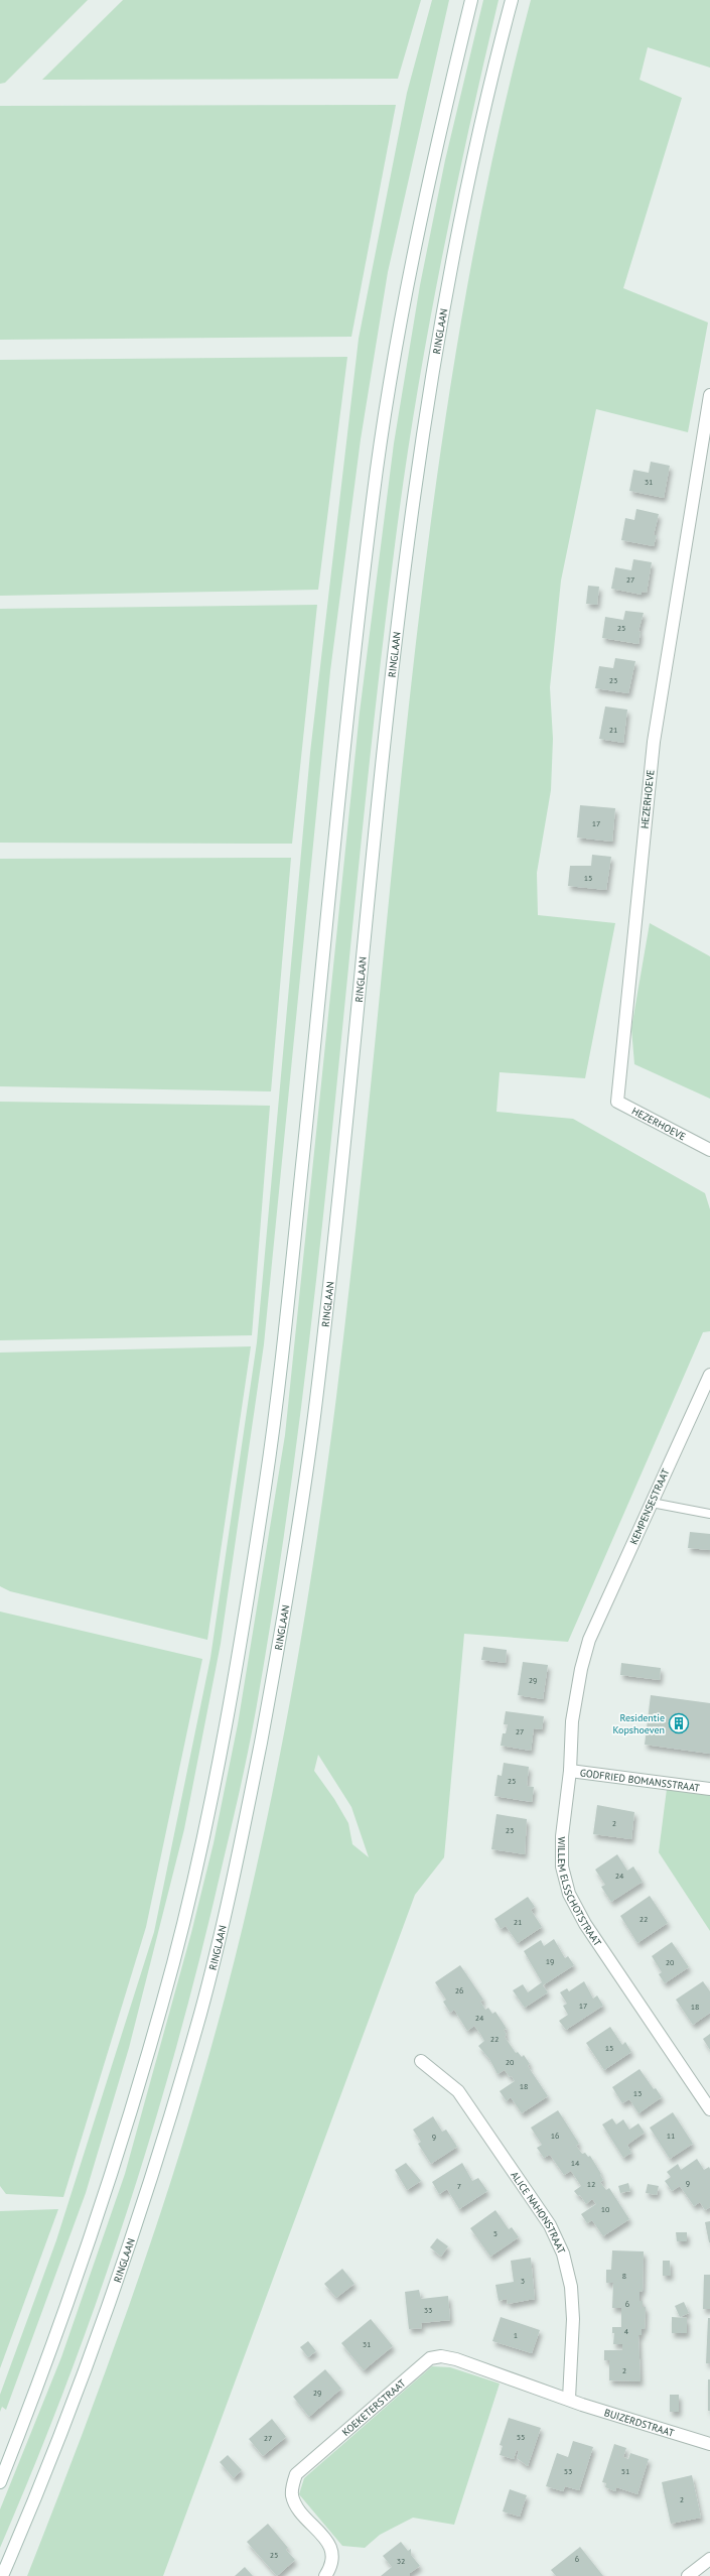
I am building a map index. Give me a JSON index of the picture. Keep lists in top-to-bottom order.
{
  "streets": {
    "main road": [
      "RINGLAAN",
      "HEZERHOEVE",
      "KEMPENSESTRAAT",
      "GODFRIED BOMANSSTRAAT",
      "WILLEM ELSSCHOTSTRAAT",
      "ALICE NAHONSTRAAT",
      "KOEKETERSTRAAT",
      "BUIZERDSTRAAT"
    ]
  },
  "crossings": [
    ["KEMPENSESTRAAT", "WILLEM ELSSCHOTSTRAAT"],
    ["GODFRIED BOMANSSTRAAT", "WILLEM ELSSCHOTSTRAAT"],
    ["ALICE NAHONSTRAAT", "KOEKETERSTRAAT"],
    ["ALICE NAHONSTRAAT", "BUIZERDSTRAAT"],
    ["KOEKETERSTRAAT", "BUIZERDSTRAAT"]
  ],
  "places": {
    "building": ["Residentie Kopshoeven"]
  },
  "house_numbers": [
    "31",
    "27",
    "25",
    "23",
    "21",
    "17",
    "15",
    "29",
    "27",
    "25",
    "2",
    "23",
    "24",
    "22",
    "21",
    "19",
    "20",
    "26",
    "17",
    "18",
    "24",
    "22",
    "15",
    "20",
    "18",
    "13",
    "16",
    "11",
    "9",
    "14",
    "9",
    "12",
    "7",
    "10",
    "5",
    "8",
    "3",
    "6",
    "33",
    "4",
    "1",
    "31",
    "2",
    "29",
    "55",
    "27",
    "53",
    "51",
    "2",
    "25",
    "6",
    "32"
  ]
}
